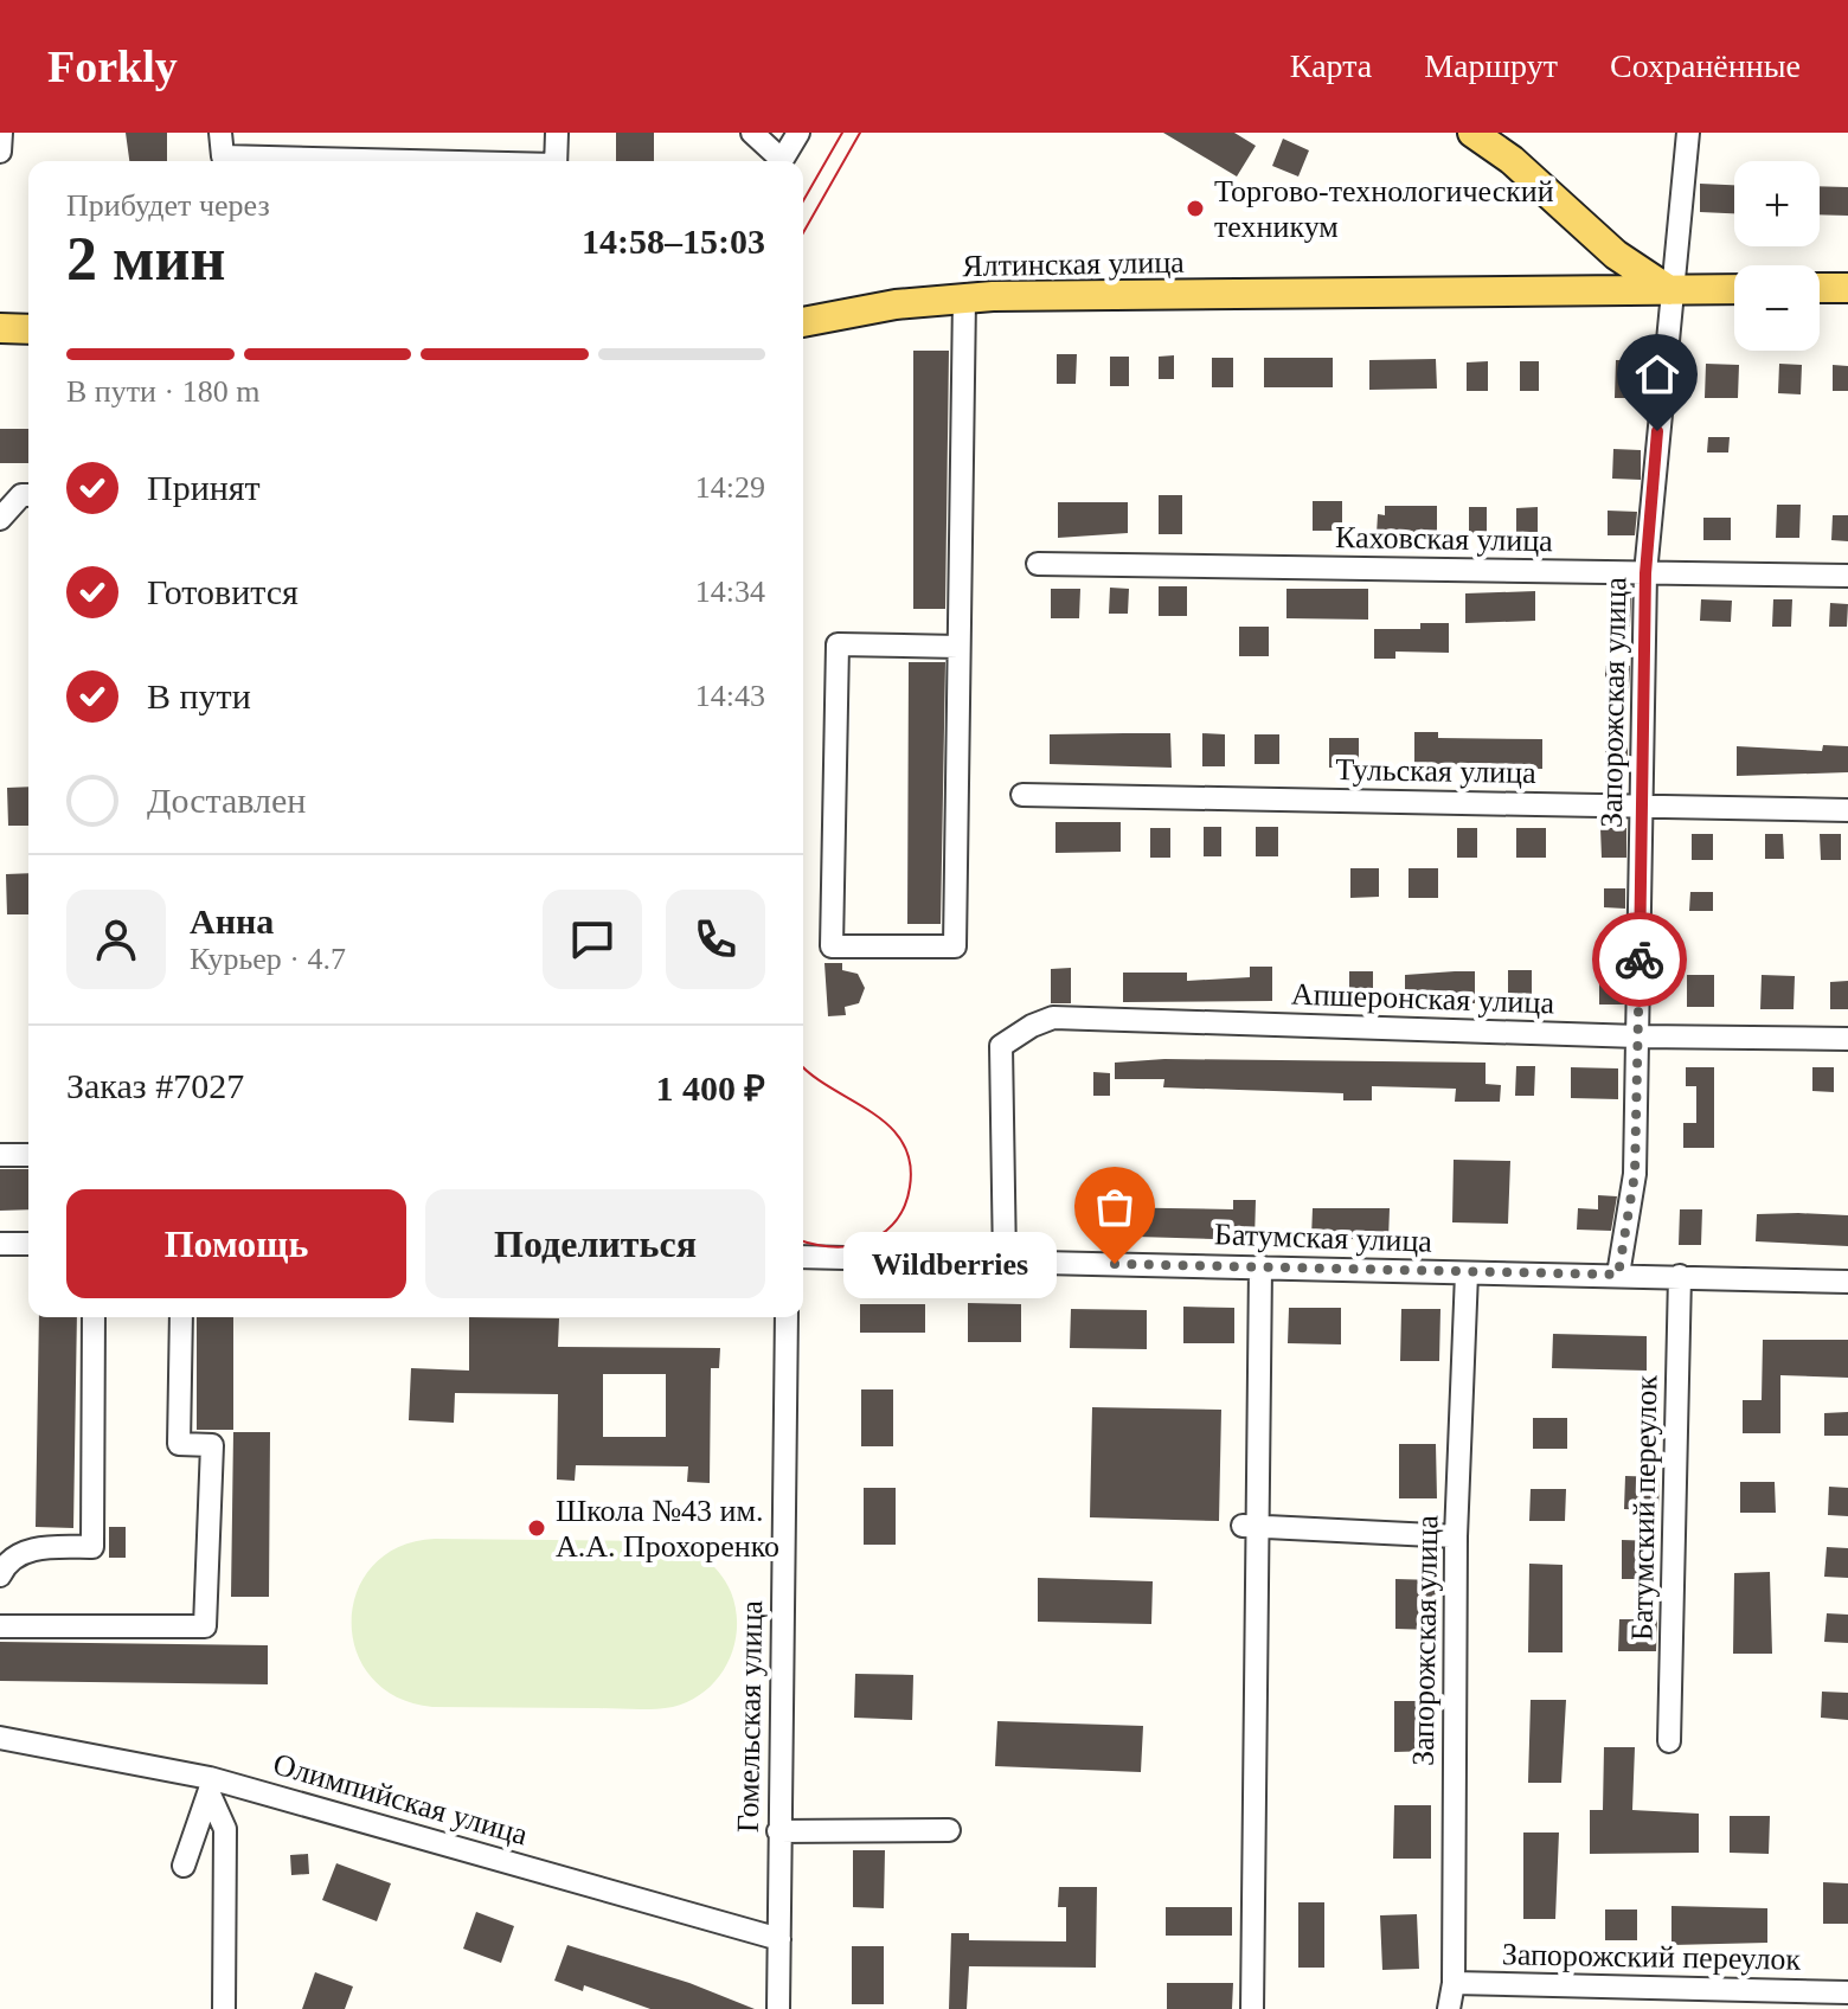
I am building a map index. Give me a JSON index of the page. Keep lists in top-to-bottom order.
{
  "streets": {
    "main road": ["Ялтинская улица"],
    "street": [
      "Каховская улица",
      "Запорожская улица",
      "Тульская улица",
      "Апшеронская улица",
      "Батумская улица",
      "Батумский переулок",
      "Гомельская улица",
      "Олимпийская улица",
      "Запорожский переулок"
    ]
  },
  "crossings": [
    ["Ялтинская улица", "Запорожская улица"],
    ["Каховская улица", "Запорожская улица"],
    ["Запорожская улица", "Тульская улица"],
    ["Запорожская улица", "Апшеронская улица"],
    ["Запорожская улица", "Батумская улица"],
    ["Запорожская улица", "Запорожский переулок"],
    ["Апшеронская улица", "Батумская улица"],
    ["Батумская улица", "Батумский переулок"],
    ["Гомельская улица", "Олимпийская улица"]
  ],
  "places": ["Торгово-технологический техникум", "Wildberries", "Школа №43 им. А.А. Прохоренко"],
  "page": {
    "header": "Forkly",
    "nav": ["Карта", "Маршрут", "Сохранённые"],
    "map_buttons": ["+", "−"],
    "heading": ["2 мин", "Прибудет через", "14:58–15:03"],
    "panel": [
      "Анна",
      "Курьер · 4.7",
      "Заказ #7027",
      "1 400 ₽"
    ],
    "bar": "В пути · 180 m",
    "list": [
      ["Принят", "14:29"],
      ["Готовится", "14:34"],
      ["В пути", "14:43"],
      "Доставлен"
    ],
    "buttons": ["Помощь", "Поделиться"],
    "bubble": "Wildberries"
  }
}
